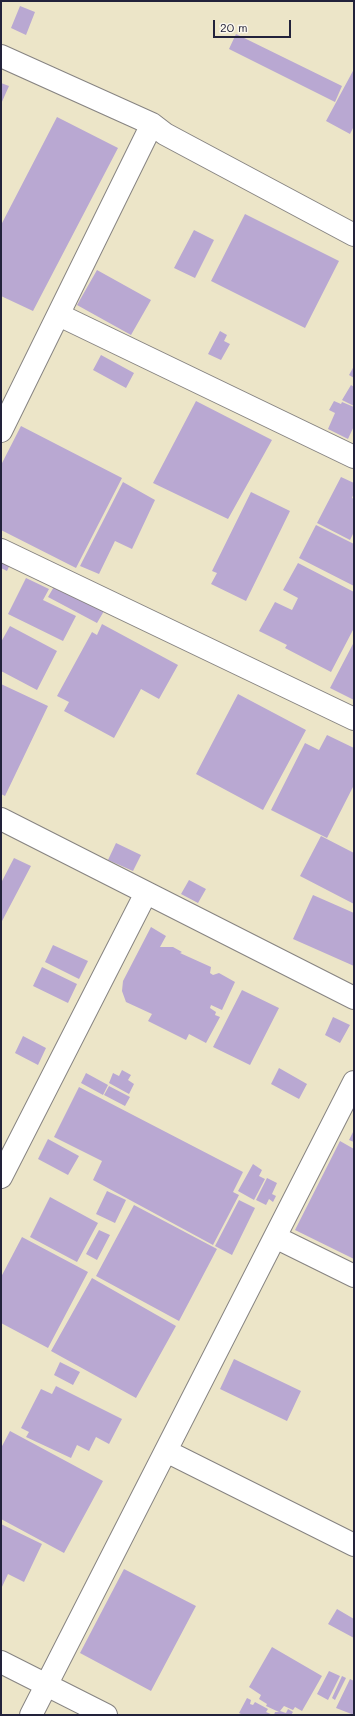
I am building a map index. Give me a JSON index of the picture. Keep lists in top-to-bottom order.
{
  "scale_bar": "20 m"
}
